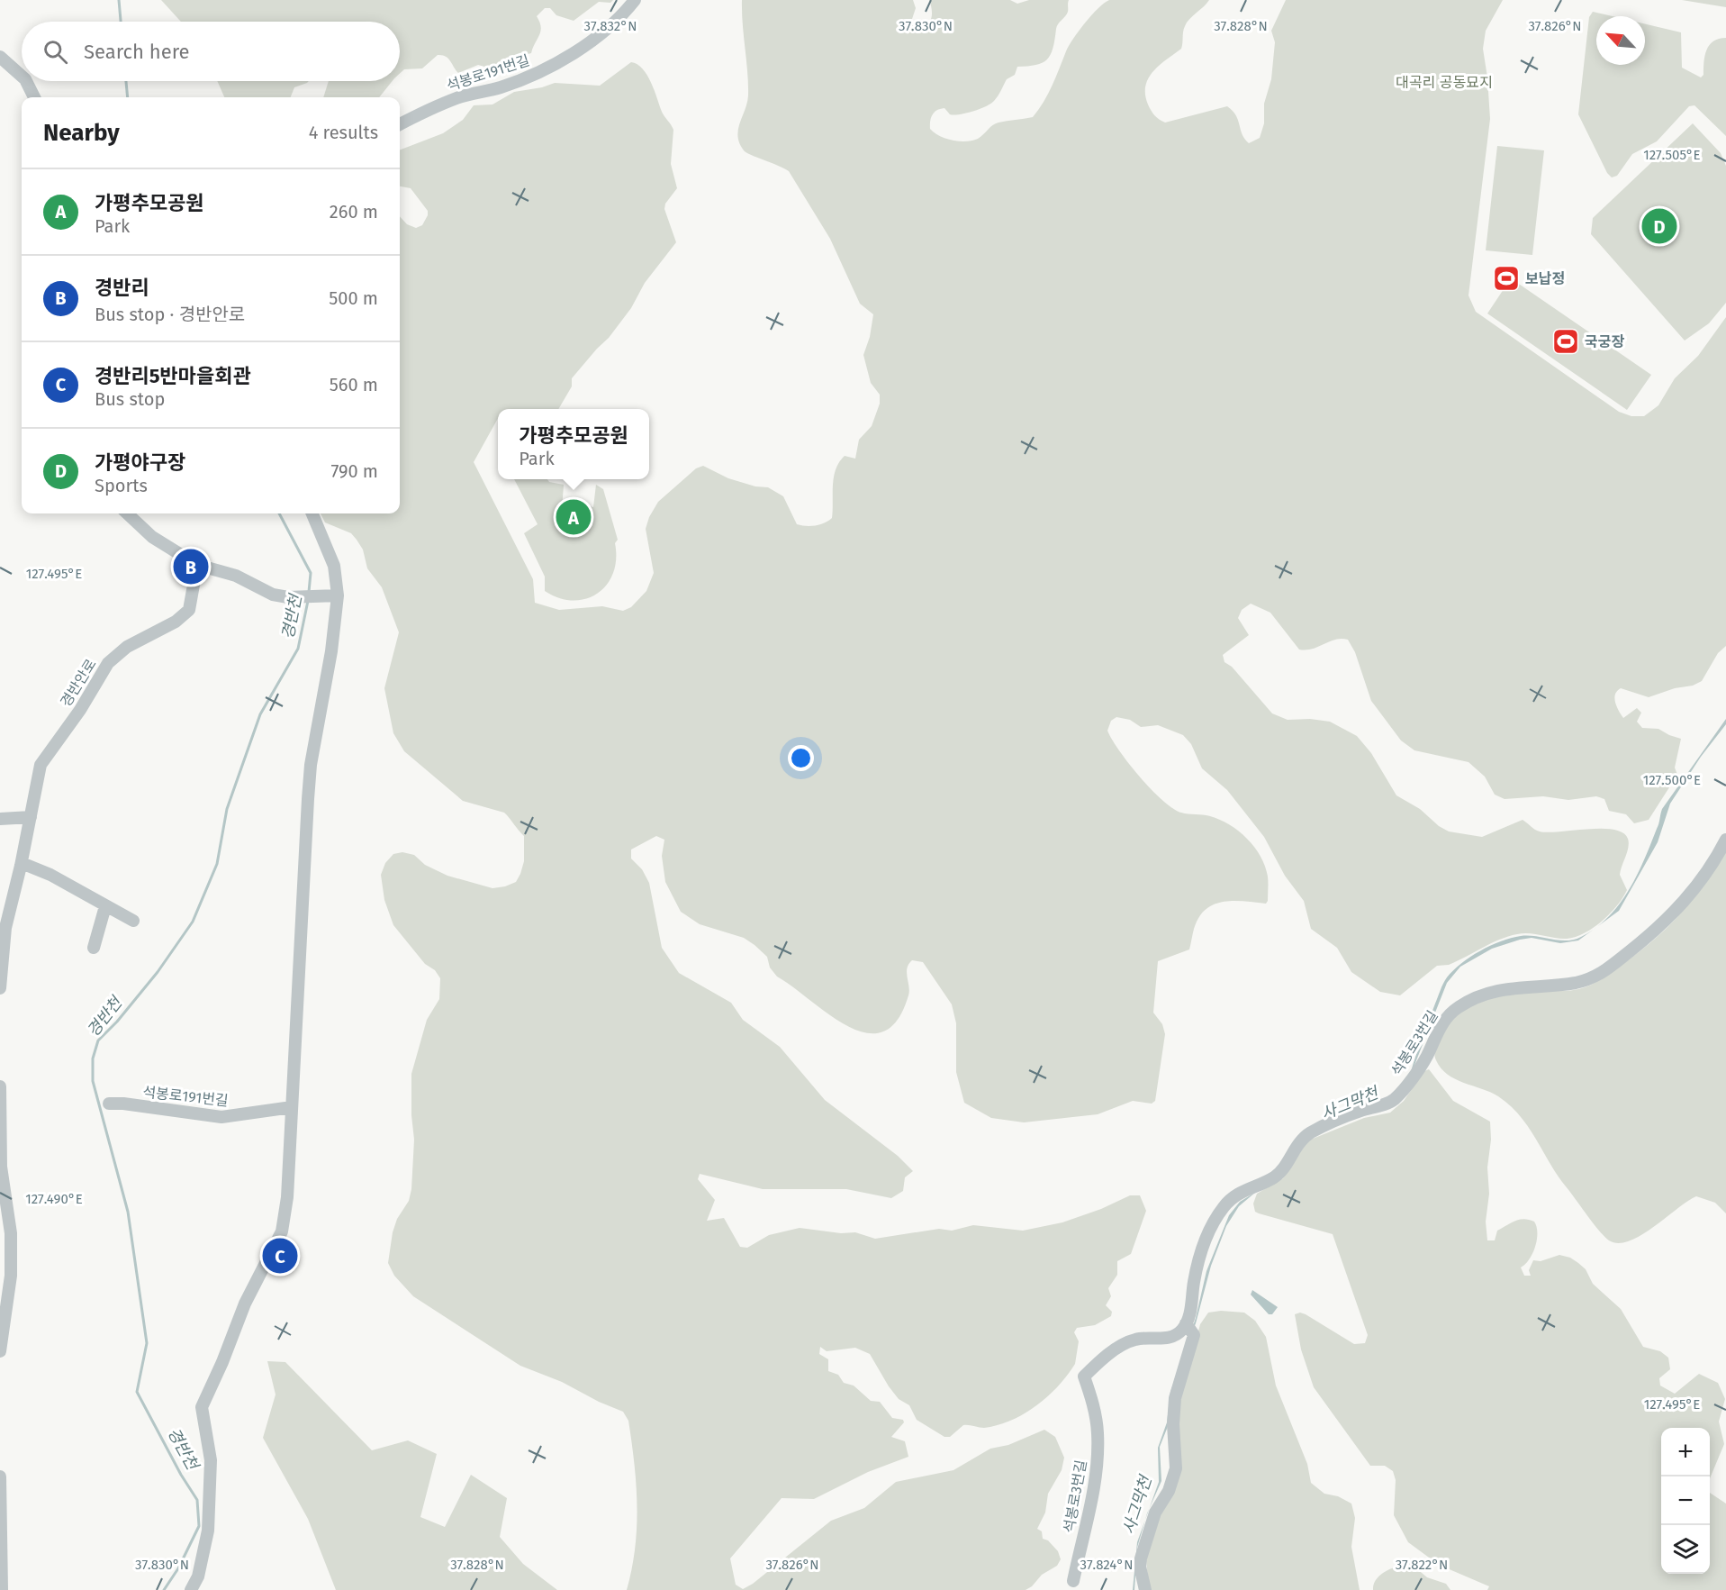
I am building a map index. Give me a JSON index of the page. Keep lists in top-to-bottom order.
{
  "streets": {
    "street": ["석봉로191번길", "경반안로", "석봉로3번길"]
  },
  "water": ["경반천", "사그막천"],
  "parks": ["대곡리 공동묘지"],
  "places": {
    "sports": ["보납정", "국궁장"]
  },
  "north": "top left",
  "page": {
    "search": "Search here",
    "heading": ["Nearby", "4 results"],
    "list": [
      {
        "mark": "A",
        "name": "가평추모공원",
        "note": "Park",
        "value": "260 m"
      },
      {
        "mark": "B",
        "name": "경반리",
        "note": "Bus stop · 경반안로",
        "value": "500 m"
      },
      {
        "mark": "C",
        "name": "경반리5반마을회관",
        "note": "Bus stop",
        "value": "560 m"
      },
      {
        "mark": "D",
        "name": "가평야구장",
        "note": "Sports",
        "value": "790 m"
      }
    ],
    "pins": [
      "D",
      "A",
      "B",
      "C"
    ],
    "popup": ["가평추모공원", "Park"],
    "map_buttons": ["+", "−"]
  },
  "coordinates": [
    "37.830°N",
    "37.828°N",
    "37.826°N",
    "37.832°N",
    "127.505°E",
    "127.495°E",
    "127.500°E",
    "127.490°E",
    "37.824°N",
    "37.822°N"
  ]
}
